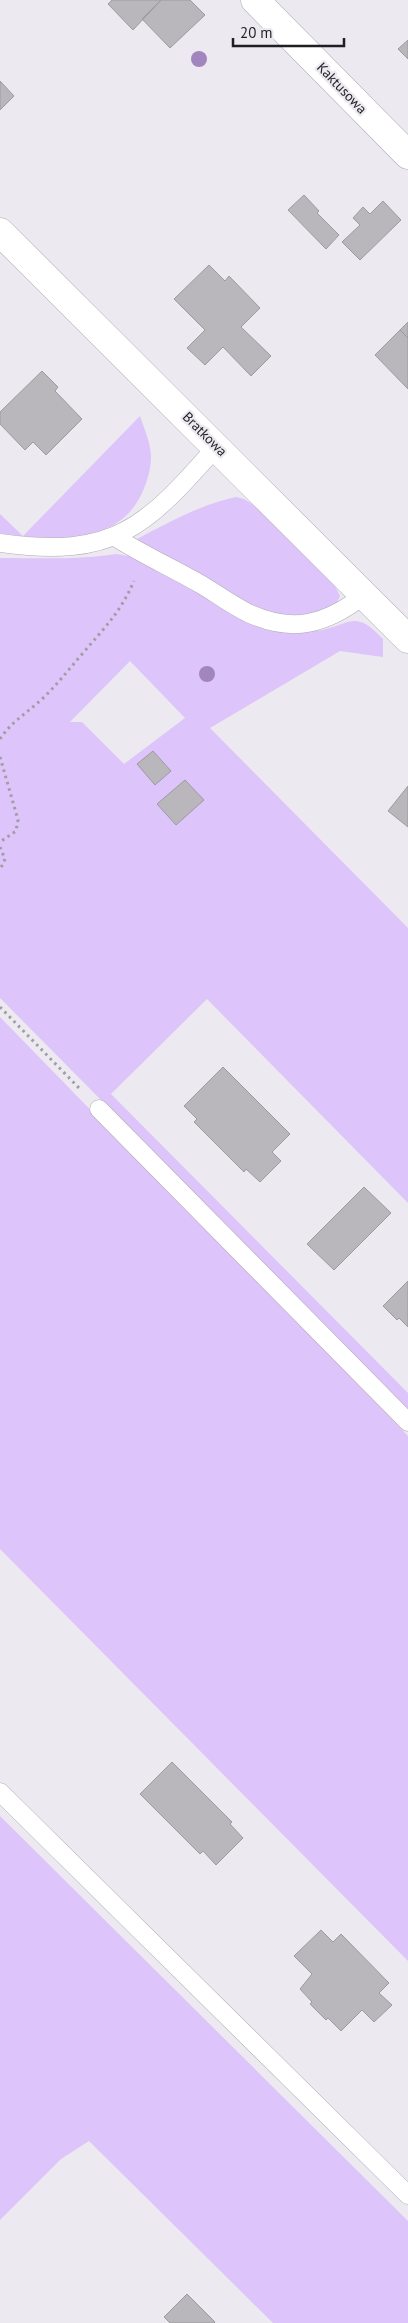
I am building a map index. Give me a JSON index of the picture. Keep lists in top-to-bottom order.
{
  "streets": {
    "street": ["Kaktusowa", "Bratkowa"]
  },
  "scale_bar": "20 m"
}
